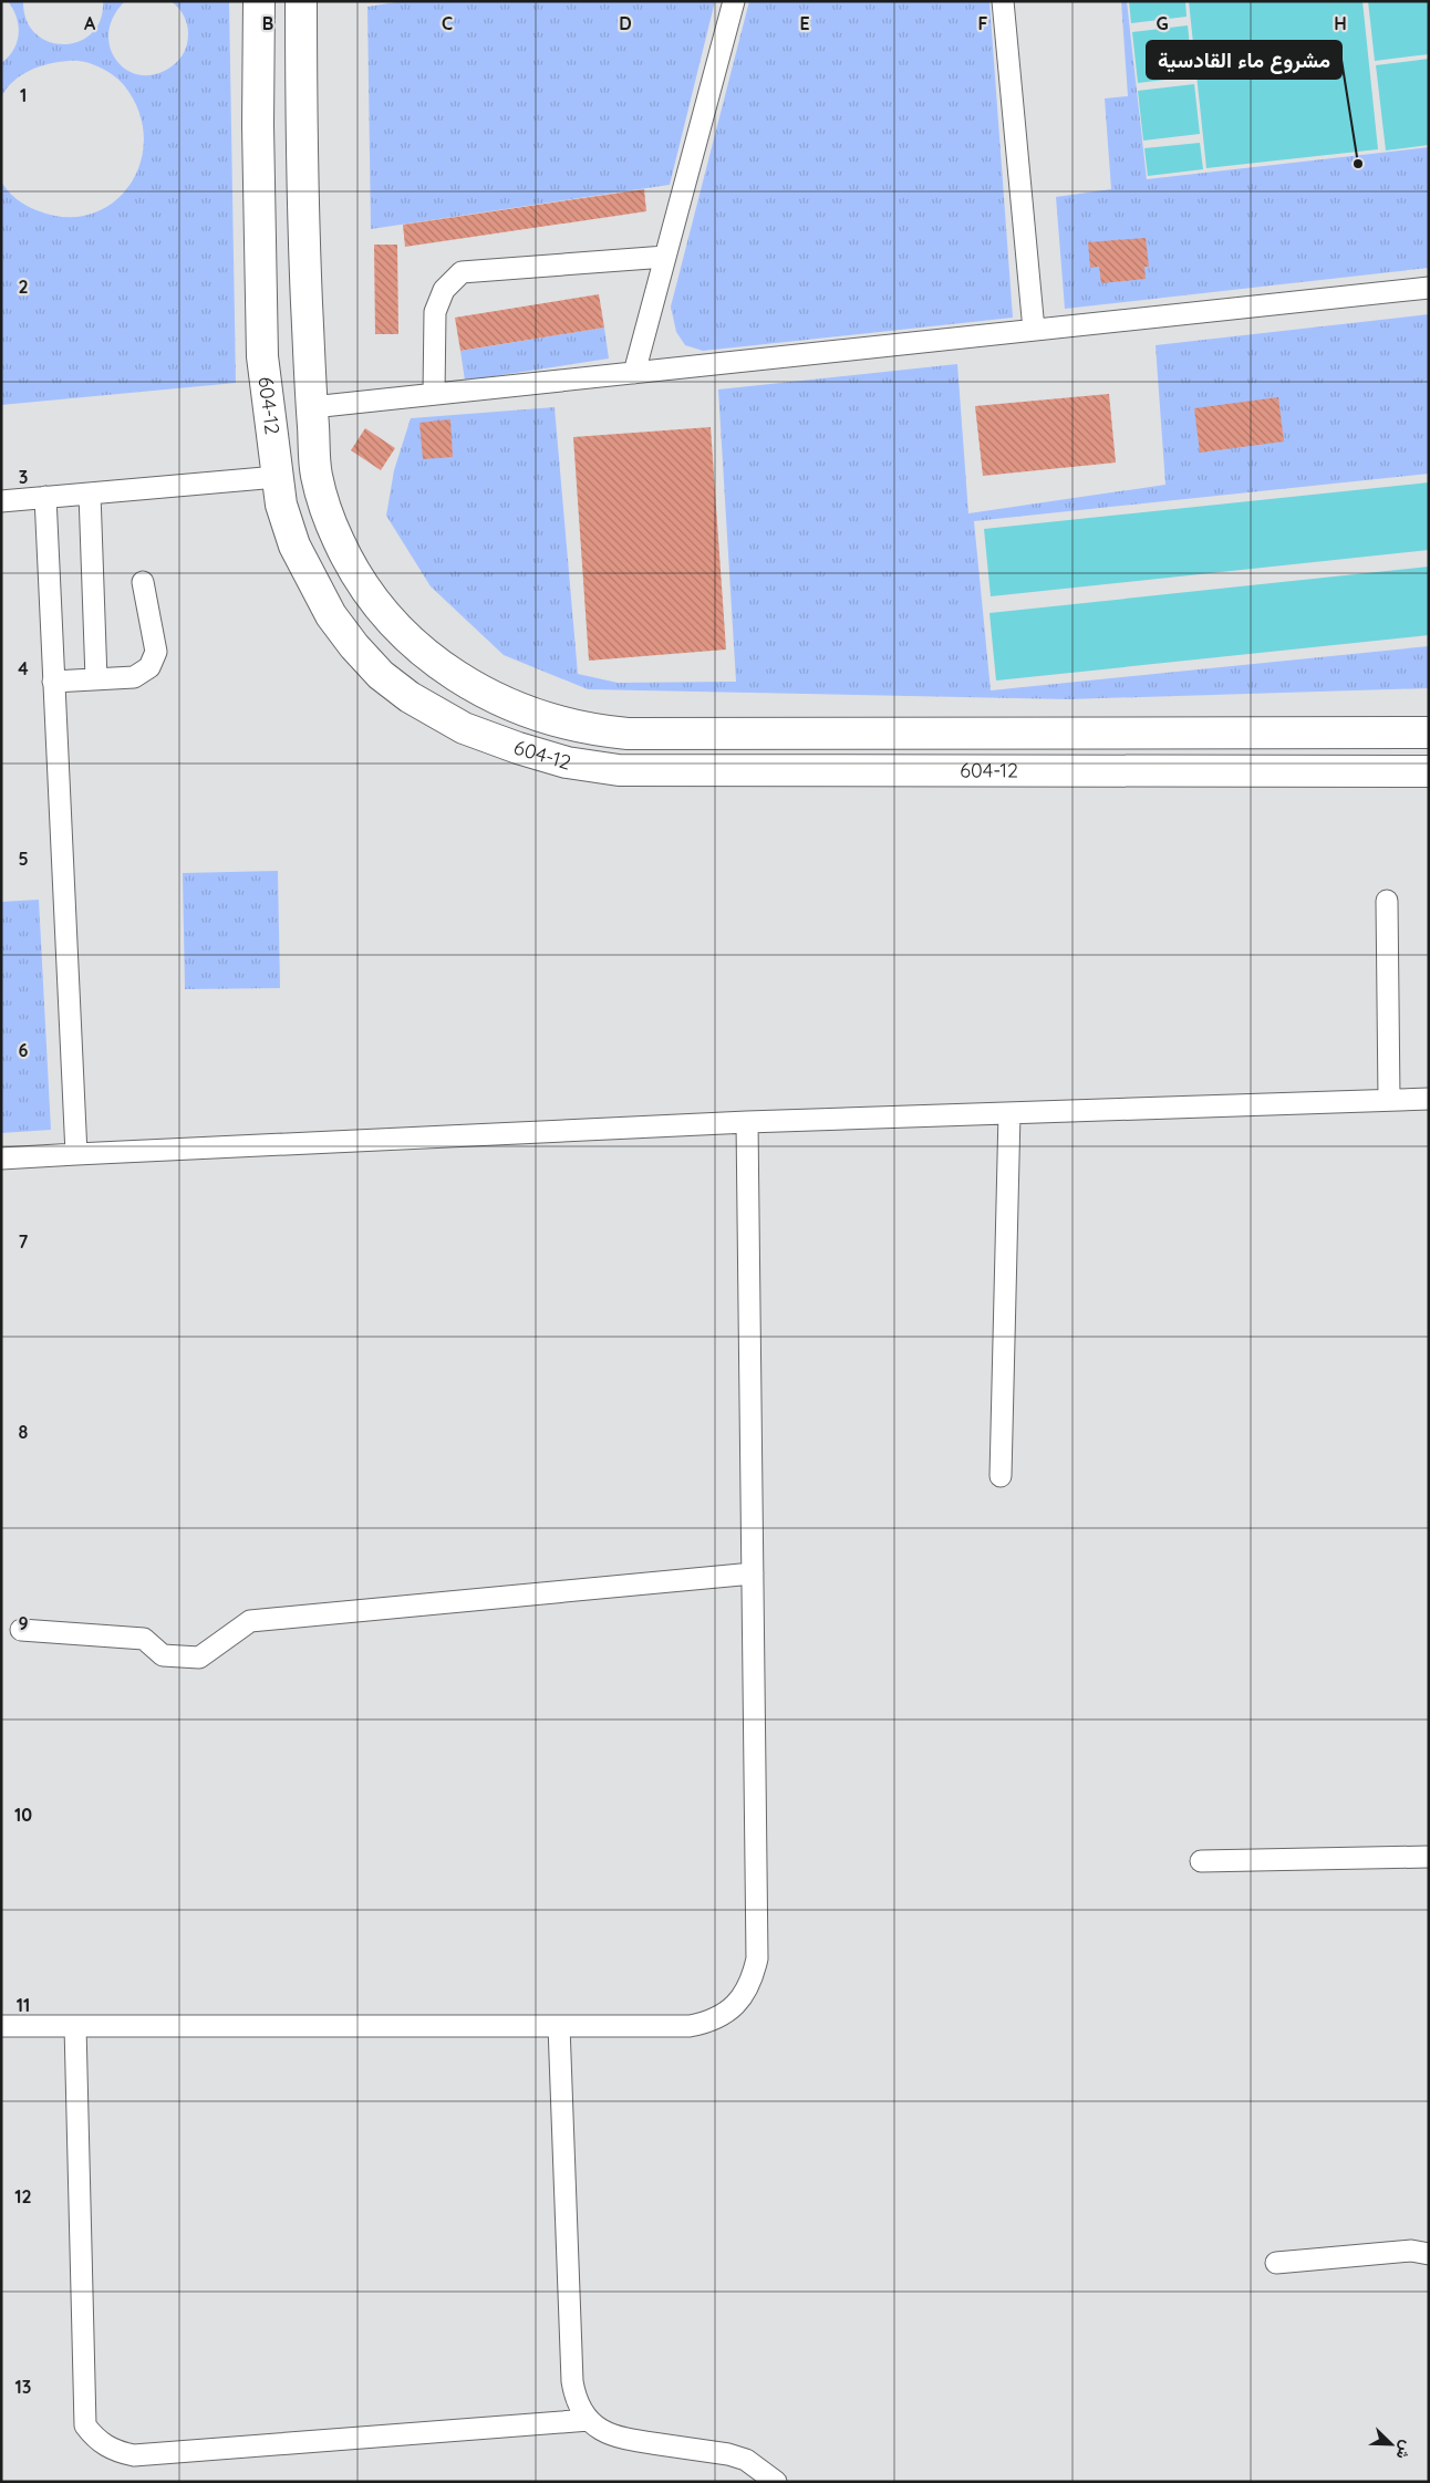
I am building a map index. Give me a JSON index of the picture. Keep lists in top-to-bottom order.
{
  "streets": {
    "main road": ["604-12"]
  },
  "places": ["مشروع ماء القادسية"],
  "north": "bottom right",
  "grid": {
    "columns": [
      "A",
      "B",
      "C",
      "D",
      "E",
      "F",
      "G",
      "H"
    ],
    "rows": [
      "1",
      "2",
      "3",
      "4",
      "5",
      "6",
      "7",
      "8",
      "9",
      "10",
      "11",
      "12",
      "13"
    ]
  }
}
